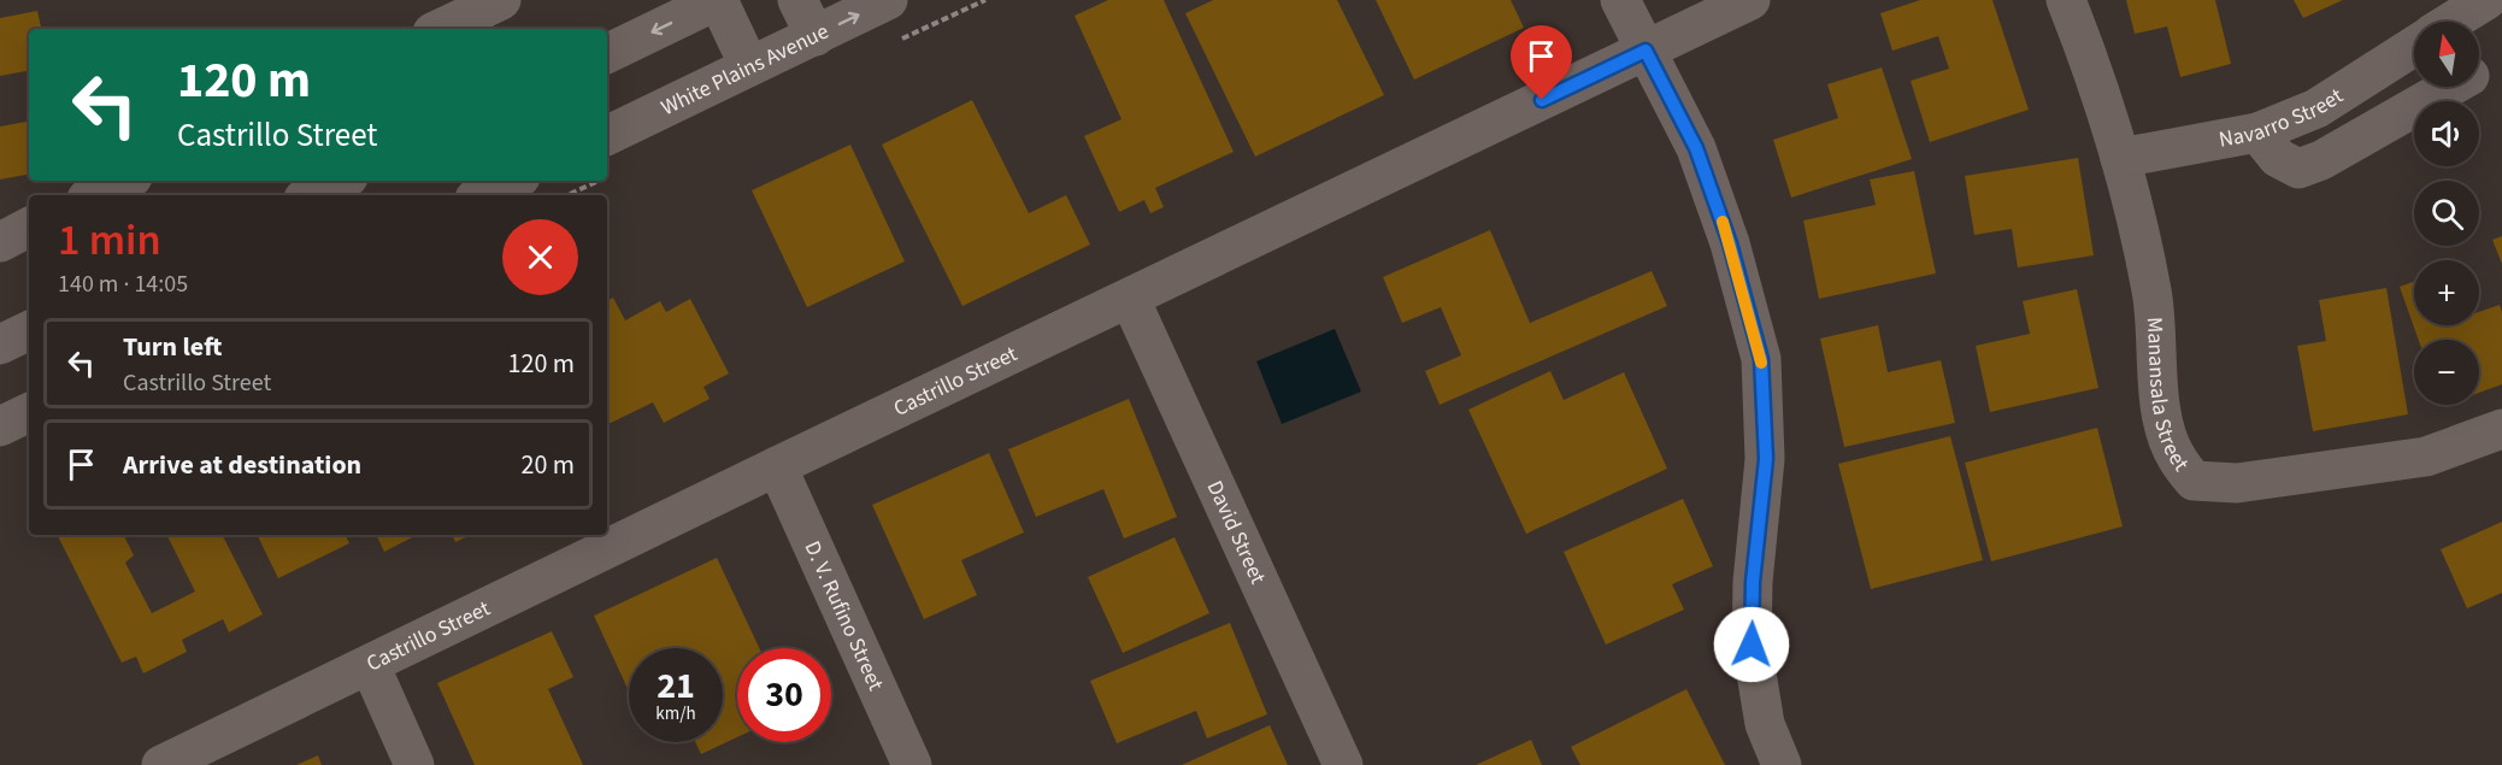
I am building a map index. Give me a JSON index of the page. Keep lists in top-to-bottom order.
{
  "streets": {
    "street": [
      "White Plains Avenue",
      "Navarro Street",
      "Castrillo Street",
      "Manansala Street",
      "David Street",
      "D. V. Rufino Street"
    ]
  },
  "crossings": [
    ["Navarro Street", "Manansala Street"],
    ["Castrillo Street", "David Street"],
    ["Castrillo Street", "D. V. Rufino Street"]
  ],
  "north": "top",
  "page": {
    "map_buttons": ["+", "−"],
    "turn": ["120 m", "Castrillo Street"],
    "heading": ["1 min", "140 m · 14:05"],
    "list": [
      {
        "name": "Turn left",
        "note": "Castrillo Street",
        "value": "120 m"
      },
      {
        "name": "Arrive at destination",
        "value": "20 m"
      }
    ],
    "speed": "21 km/h",
    "limit": "30"
  }
}
